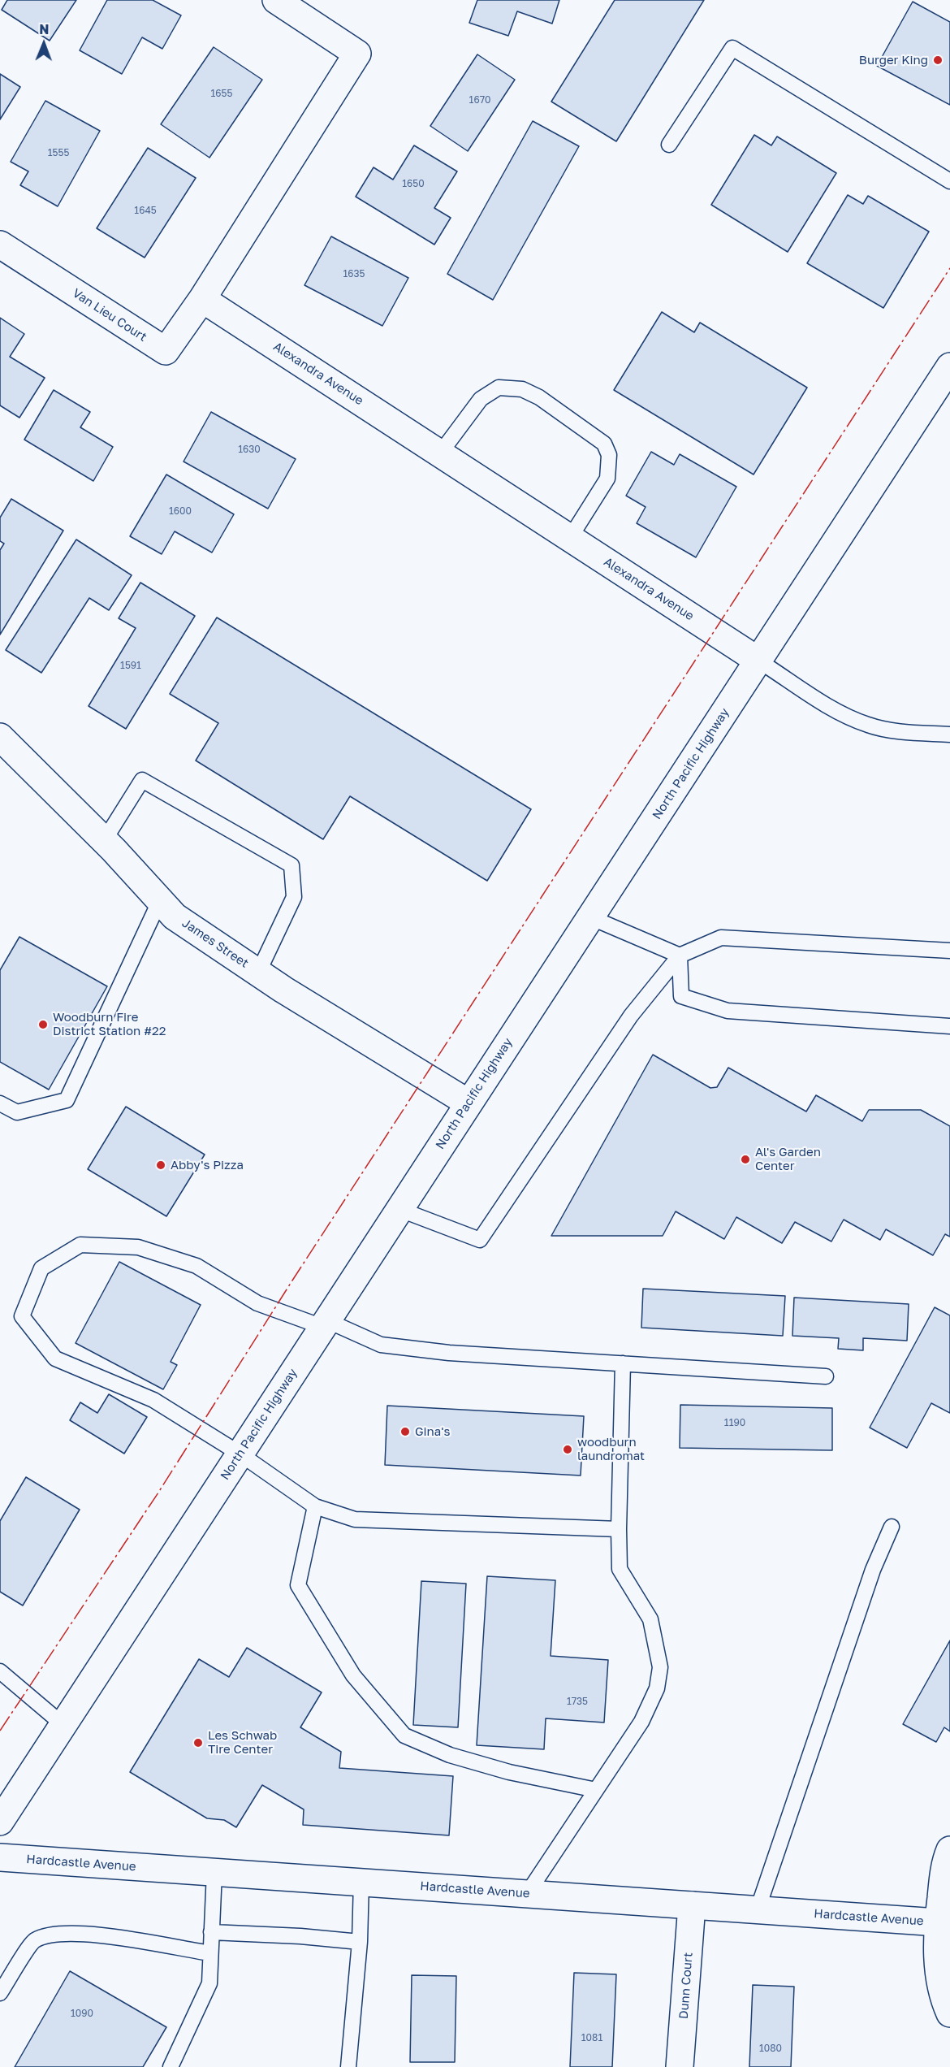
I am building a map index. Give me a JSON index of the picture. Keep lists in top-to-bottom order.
{
  "streets": {
    "street": [
      "Van Lieu Court",
      "Alexandra Avenue",
      "North Pacific Highway",
      "James Street",
      "Hardcastle Avenue",
      "Dunn Court"
    ]
  },
  "crossings": [
    ["Van Lieu Court", "Alexandra Avenue"],
    ["Alexandra Avenue", "North Pacific Highway"],
    ["North Pacific Highway", "James Street"],
    ["Hardcastle Avenue", "Dunn Court"]
  ],
  "places": [
    "Burger King",
    "Woodburn Fire District Station #22",
    "Al's Garden Center",
    "Abby's Pizza",
    "Gina's",
    "woodburn laundromat",
    "Les Schwab Tire Center"
  ],
  "house_numbers": [
    "1655",
    "1670",
    "1555",
    "1650",
    "1645",
    "1635",
    "1630",
    "1600",
    "1591",
    "1190",
    "1735",
    "1090",
    "1081",
    "1080"
  ],
  "north": "top"
}
